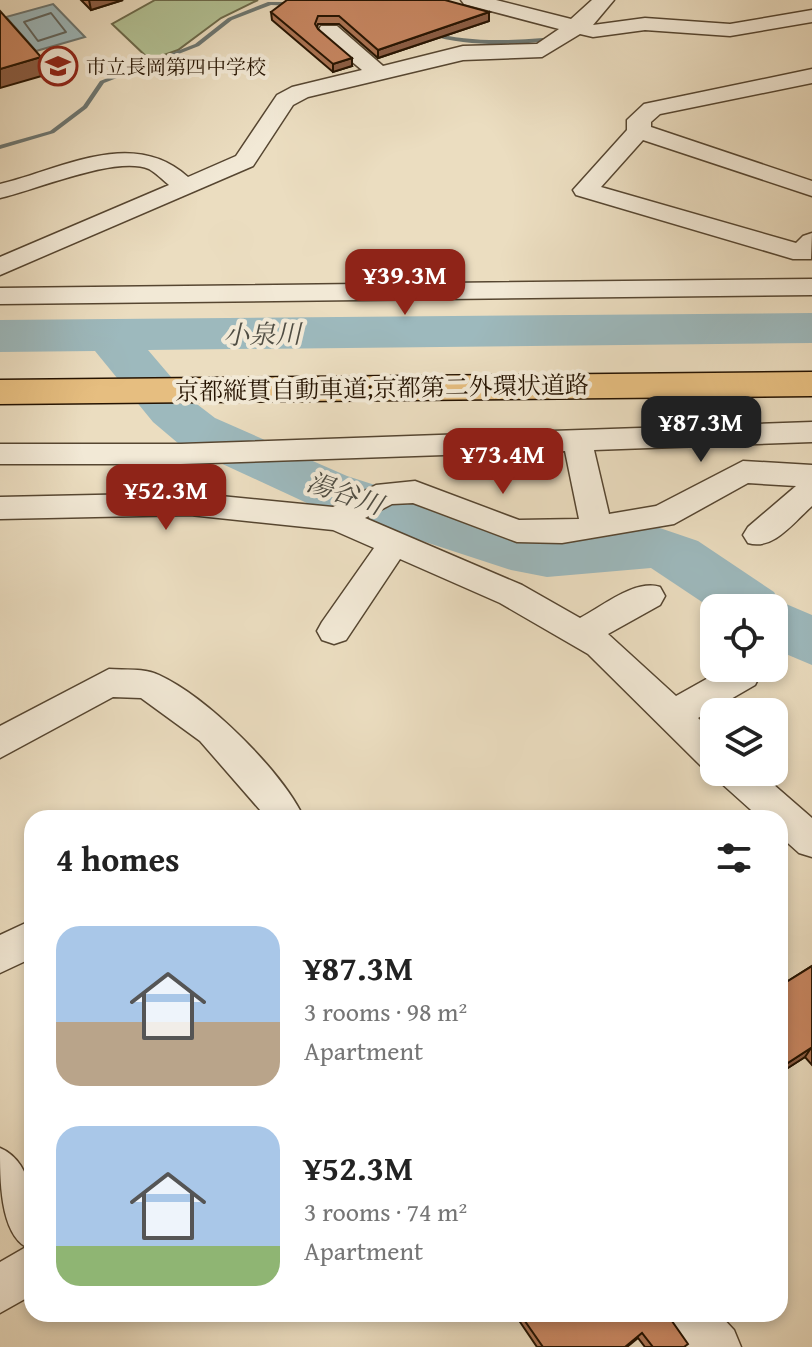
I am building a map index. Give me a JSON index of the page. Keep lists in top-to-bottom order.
{
  "streets": {
    "highway": ["京都縦貫自動車道;京都第二外環状道路"]
  },
  "water": ["小泉川", "湯谷川"],
  "places": {
    "school or university": ["市立長岡第四中学校"]
  },
  "page": {
    "price": [
      "¥39.3M",
      "¥87.3M",
      "¥73.4M",
      "¥52.3M"
    ],
    "heading": "4 homes",
    "list": [
      {
        "name": "¥87.3M",
        "note": "3 rooms · 98 m² · Apartment"
      },
      {
        "name": "¥52.3M",
        "note": "3 rooms · 74 m² · Apartment"
      }
    ]
  }
}
